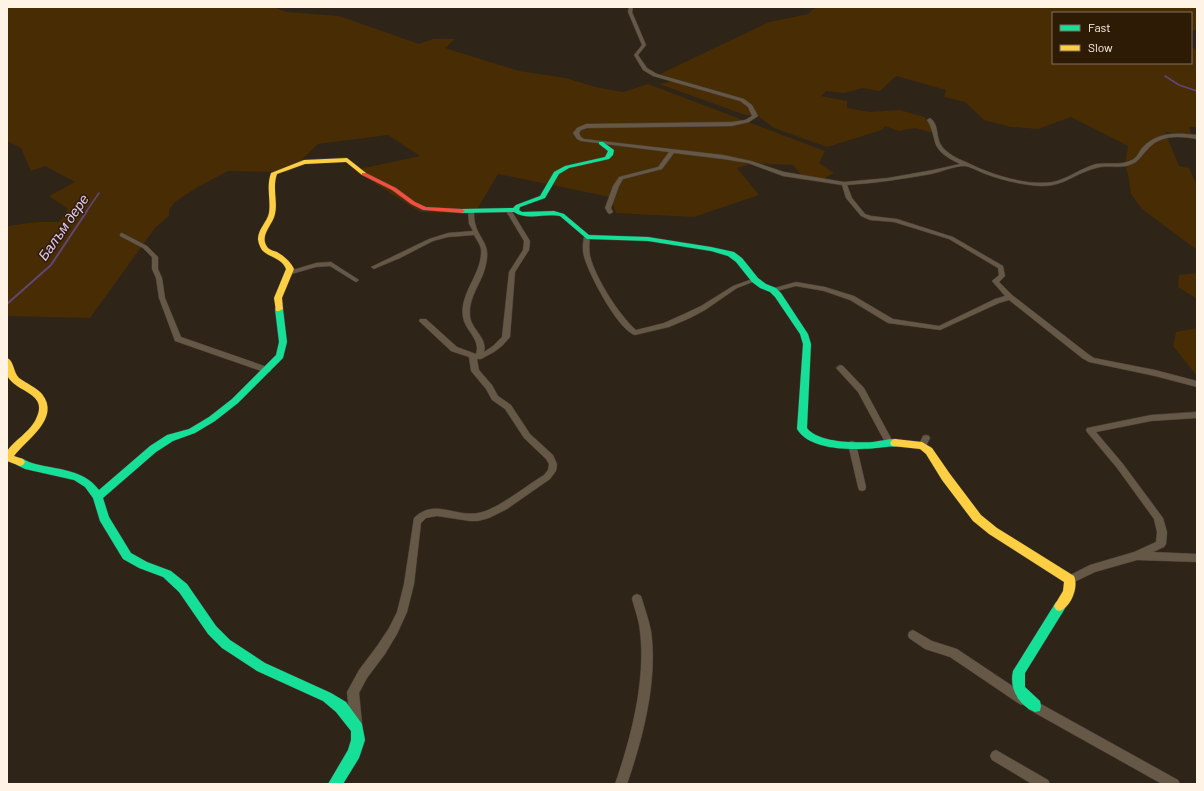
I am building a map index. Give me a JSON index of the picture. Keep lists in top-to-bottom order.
{
  "water": ["Балъм дере"],
  "legend": ["Fast", "Slow"]
}
